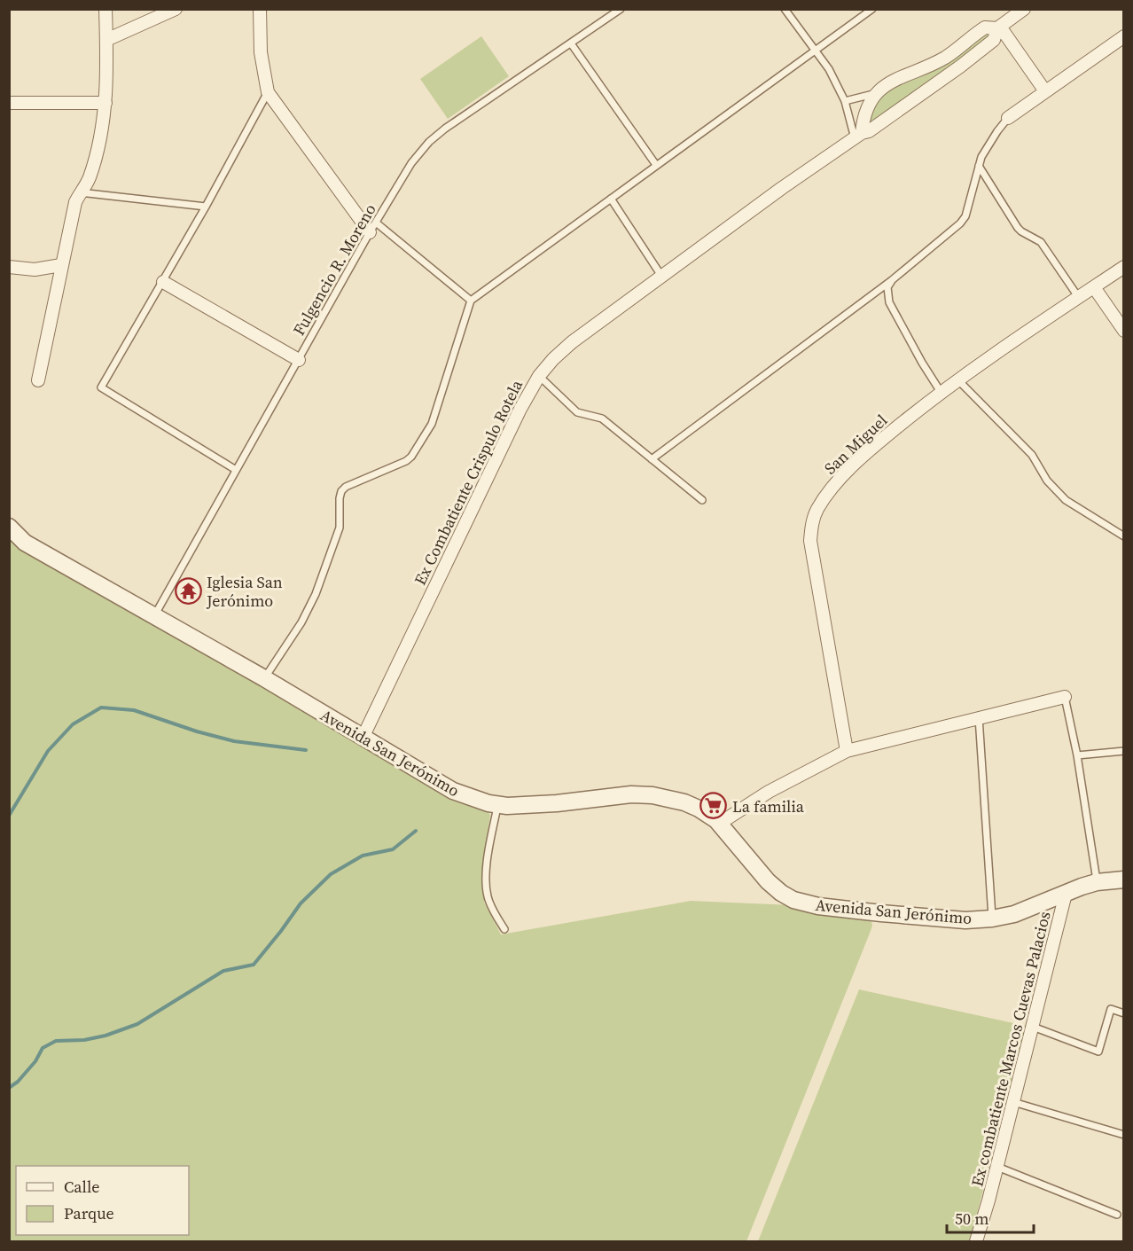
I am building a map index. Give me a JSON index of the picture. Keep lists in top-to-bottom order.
{
  "streets": {
    "street": [
      "San Miguel",
      "Ex Combatiente Crispulo Rotela",
      "Avenida San Jerónimo",
      "Ex combatiente Marcos Cuevas Palacios"
    ],
    "lane": ["Fulgencio R. Moreno"]
  },
  "crossings": [
    ["Fulgencio R. Moreno", "Avenida San Jerónimo"],
    ["Ex Combatiente Crispulo Rotela", "Avenida San Jerónimo"],
    ["Avenida San Jerónimo", "Ex combatiente Marcos Cuevas Palacios"]
  ],
  "places": {
    "temple": ["Iglesia San Jerónimo"],
    "supermarket": ["La familia"]
  },
  "legend": ["Calle", "Parque"],
  "scale_bar": "50 m"
}
